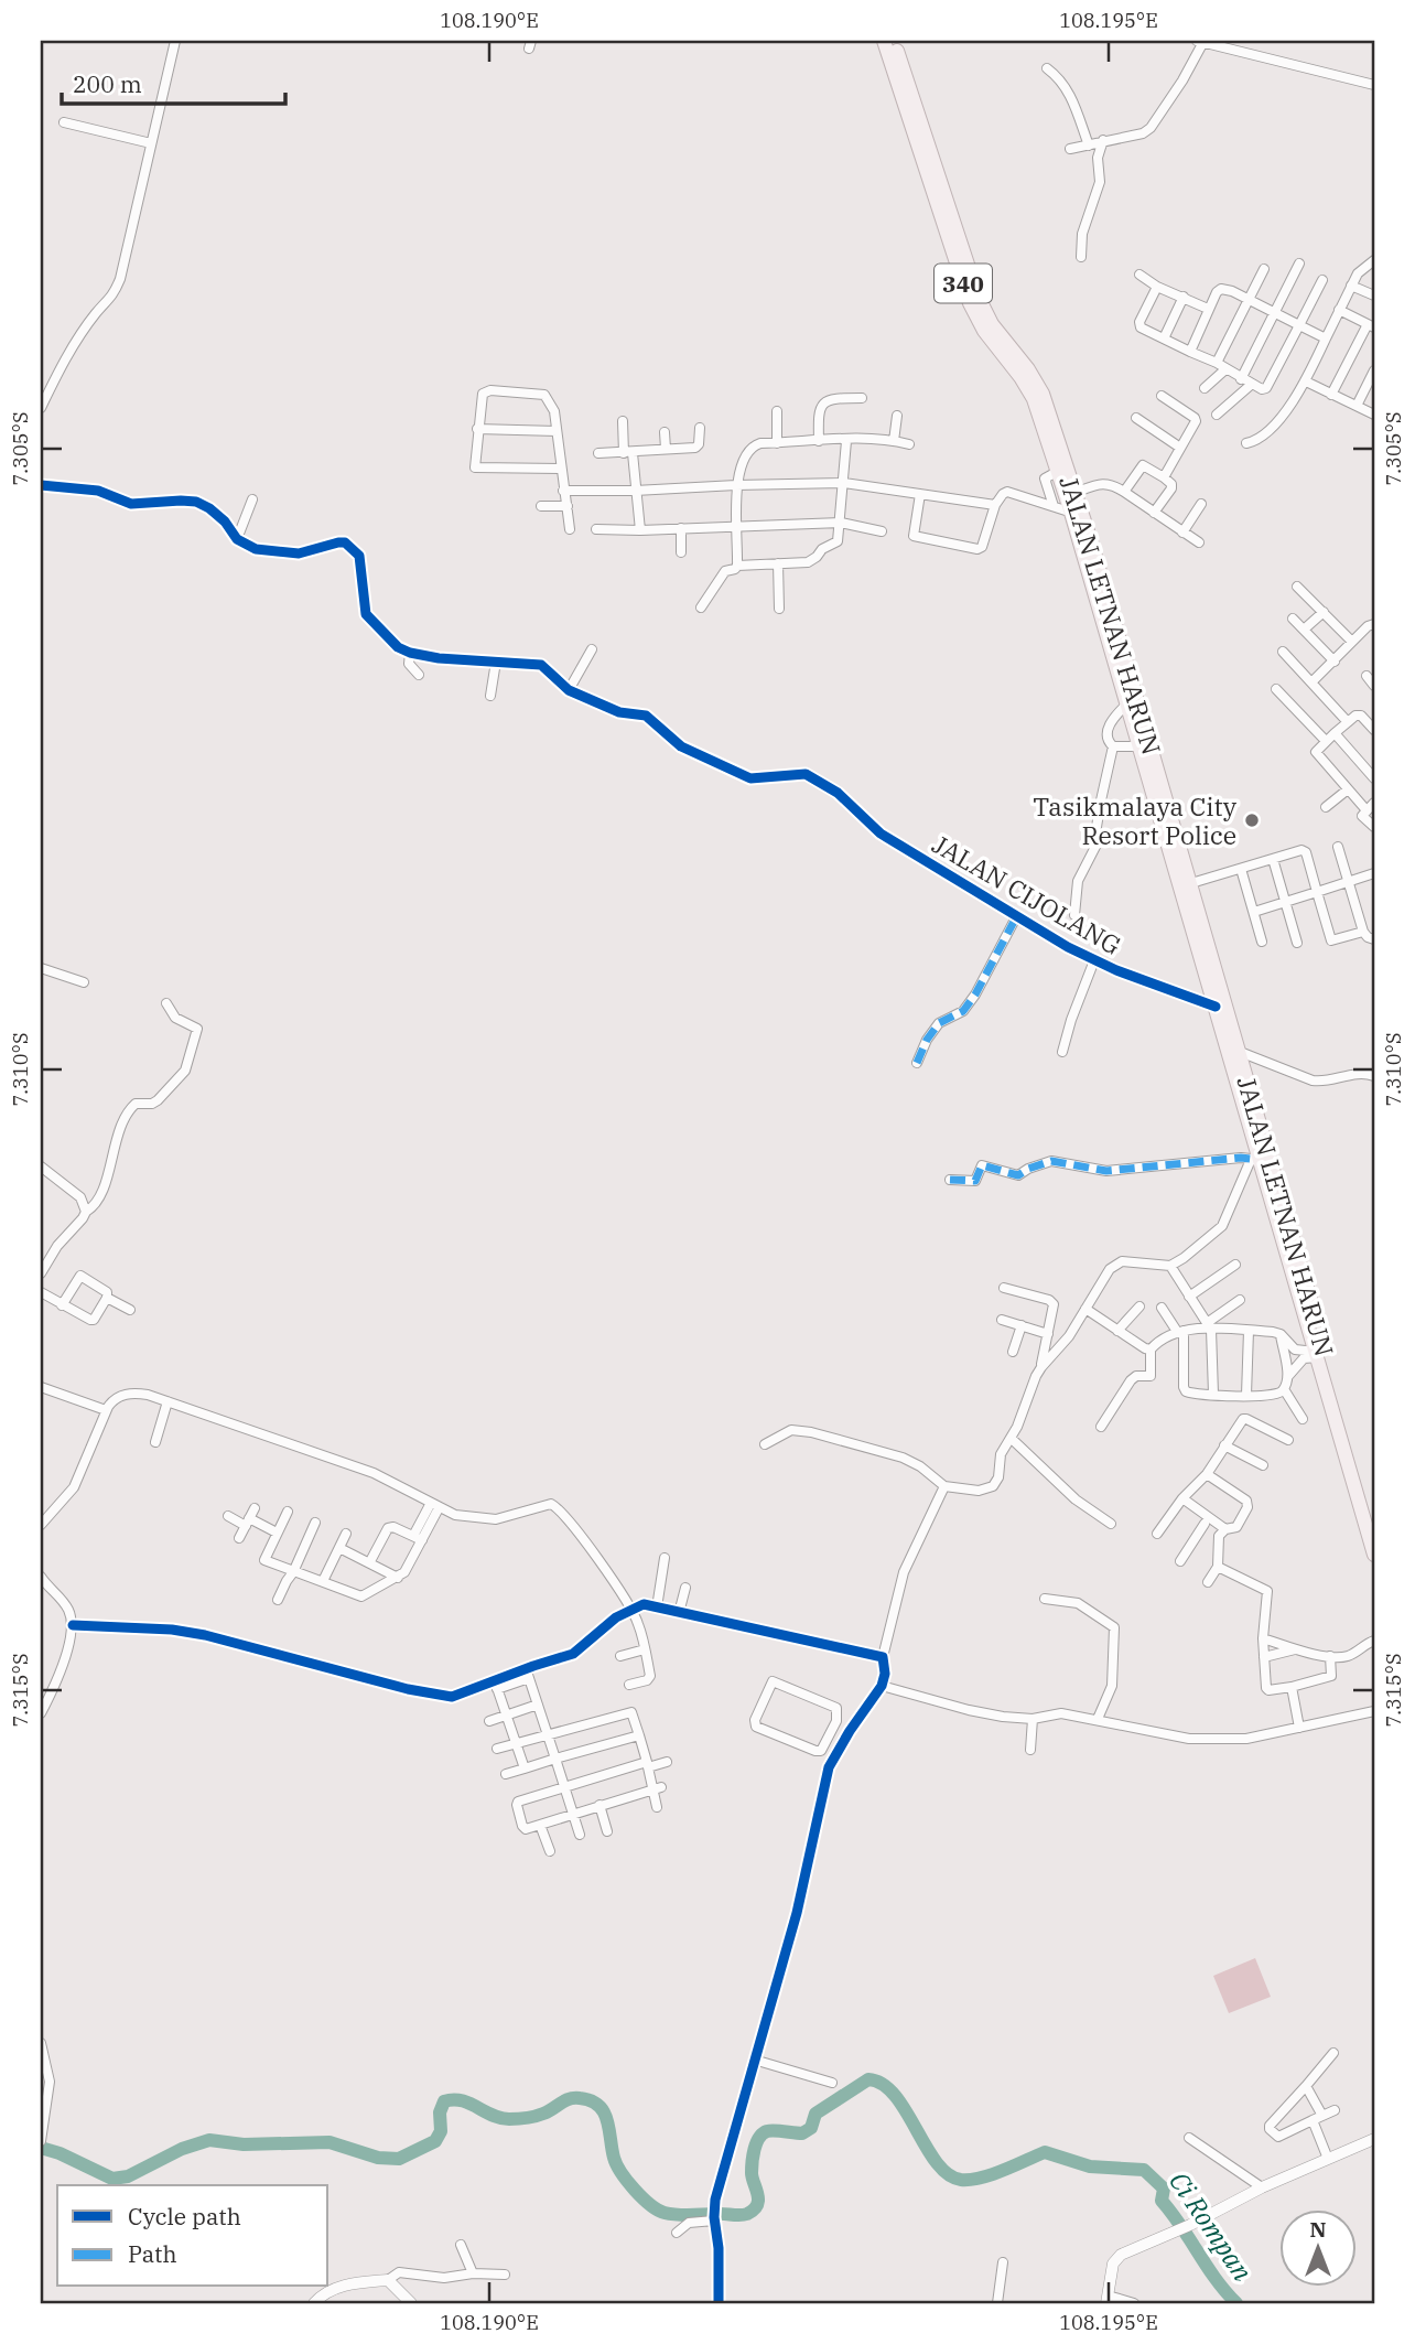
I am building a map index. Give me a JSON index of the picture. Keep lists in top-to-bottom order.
{
  "streets": {
    "main road": ["340", "JALAN LETNAN HARUN"],
    "street": ["JALAN CIJOLANG"]
  },
  "crossings": [
    ["JALAN LETNAN HARUN", "JALAN CIJOLANG"]
  ],
  "water": ["Ci Rompan"],
  "places": ["Tasikmalaya City Resort Police"],
  "legend": ["Cycle path", "Path"],
  "scale_bar": "200 m",
  "north": "top",
  "coordinates": [
    "108.190°E",
    "108.195°E",
    "7.305°S",
    "7.310°S",
    "7.315°S"
  ]
}
